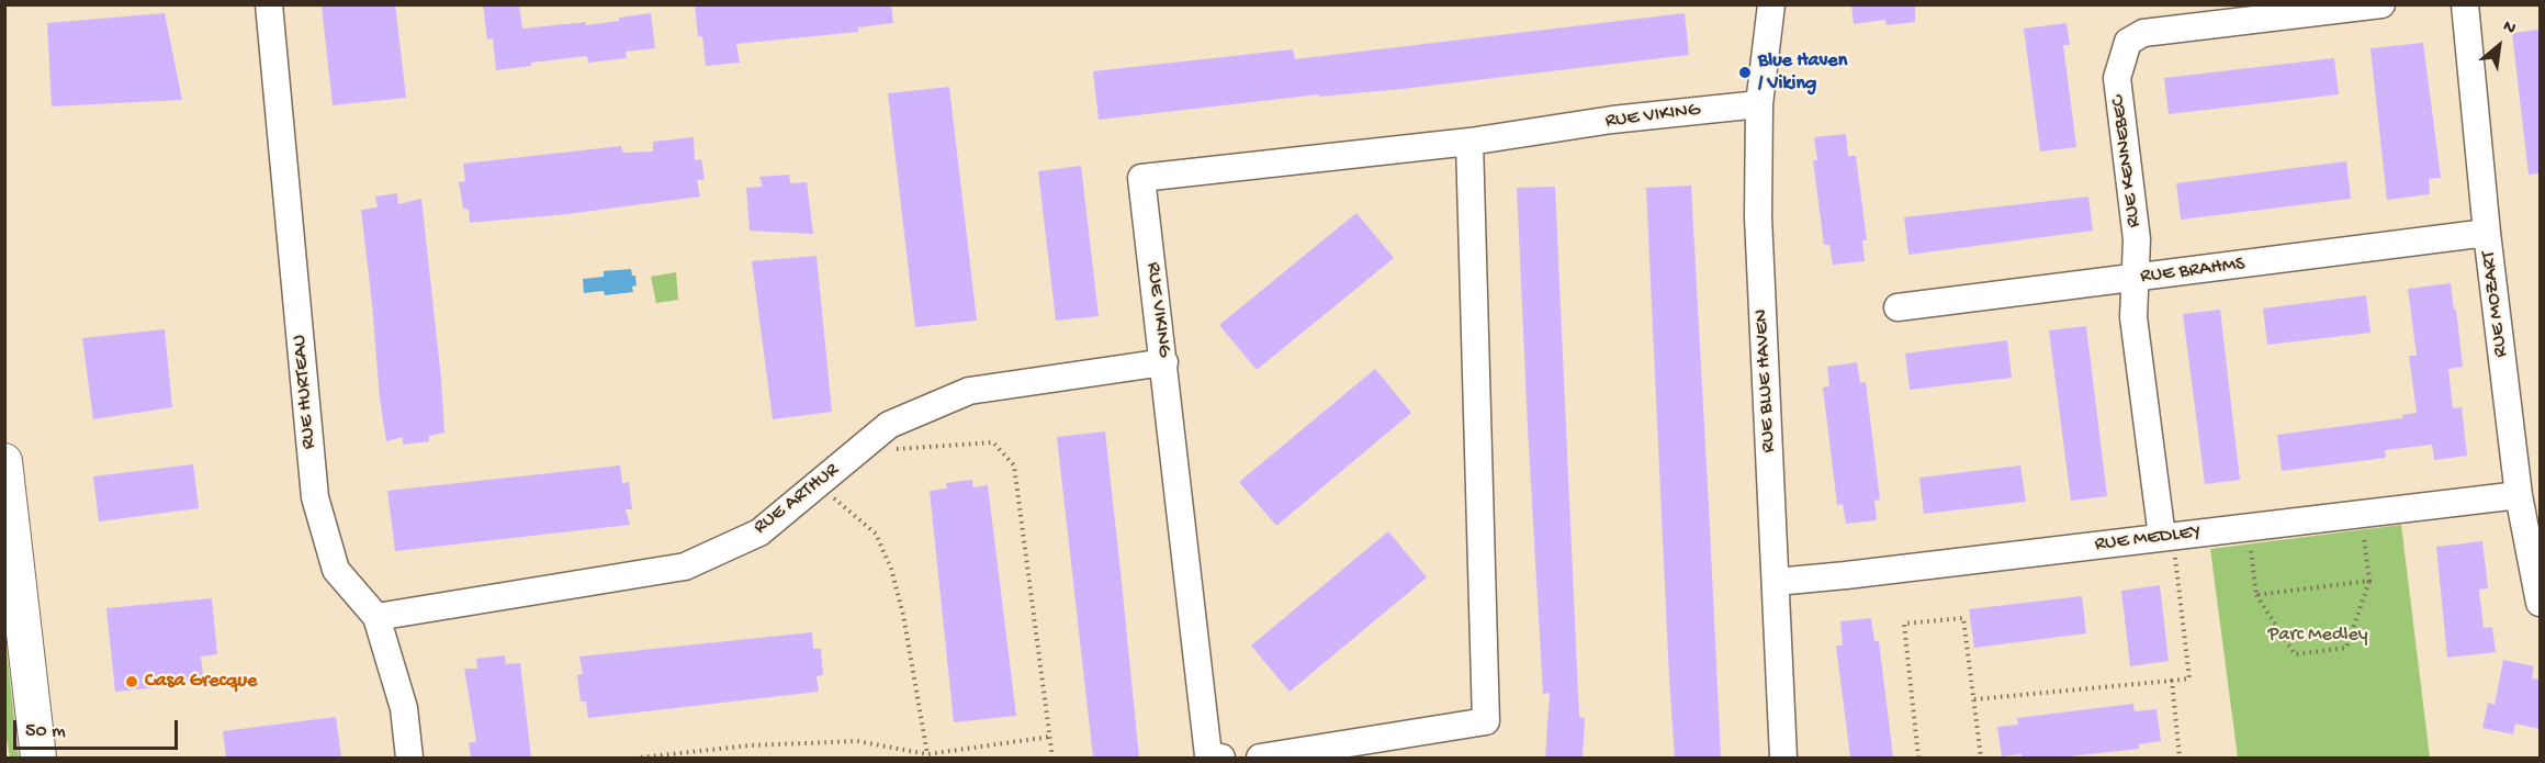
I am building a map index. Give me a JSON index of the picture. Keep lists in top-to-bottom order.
{
  "streets": {
    "street": [
      "RUE VIKING",
      "RUE KENNEBEC",
      "RUE BRAHMS",
      "RUE MOZART",
      "RUE BLUE HAVEN",
      "RUE HURTEAU",
      "RUE ARTHUR",
      "RUE MEDLEY"
    ]
  },
  "crossings": [
    ["RUE VIKING", "RUE BLUE HAVEN"],
    ["RUE VIKING", "RUE ARTHUR"],
    ["RUE KENNEBEC", "RUE BRAHMS"],
    ["RUE KENNEBEC", "RUE MEDLEY"],
    ["RUE BRAHMS", "RUE MOZART"],
    ["RUE MOZART", "RUE MEDLEY"],
    ["RUE BLUE HAVEN", "RUE MEDLEY"],
    ["RUE HURTEAU", "RUE ARTHUR"]
  ],
  "parks": ["Parc Medley"],
  "places": ["Blue Haven / Viking", "Casa Grecque"],
  "scale_bar": "50 m",
  "north": "top right"
}
